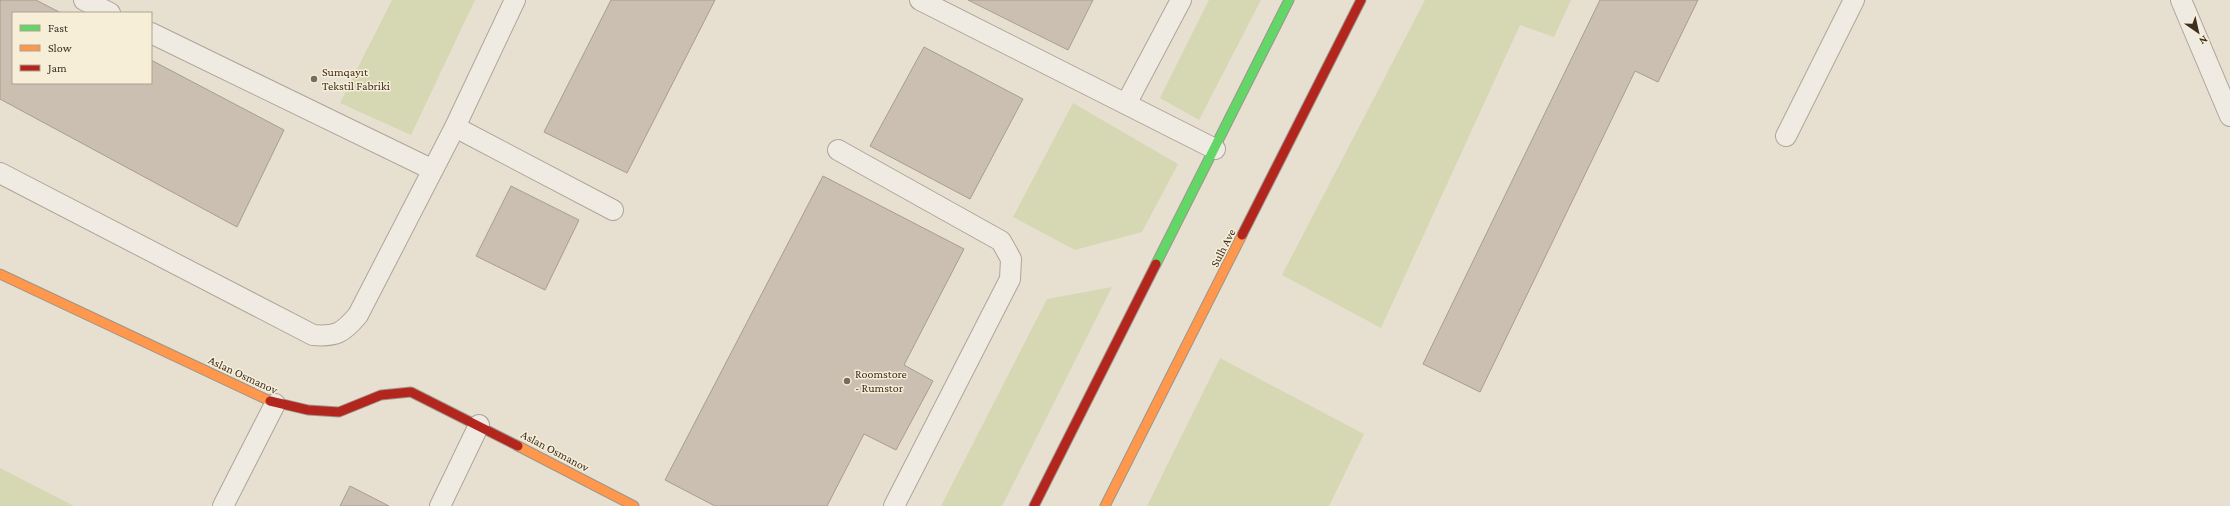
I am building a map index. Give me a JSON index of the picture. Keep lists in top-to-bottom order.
{
  "streets": {
    "main road": ["Sulh Ave", "Aslan Osmanov"]
  },
  "places": ["Sumqayıt Tekstil Fabriki", "Roomstore - Rumstor"],
  "legend": ["Fast", "Slow", "Jam"],
  "north": "bottom right"
}
